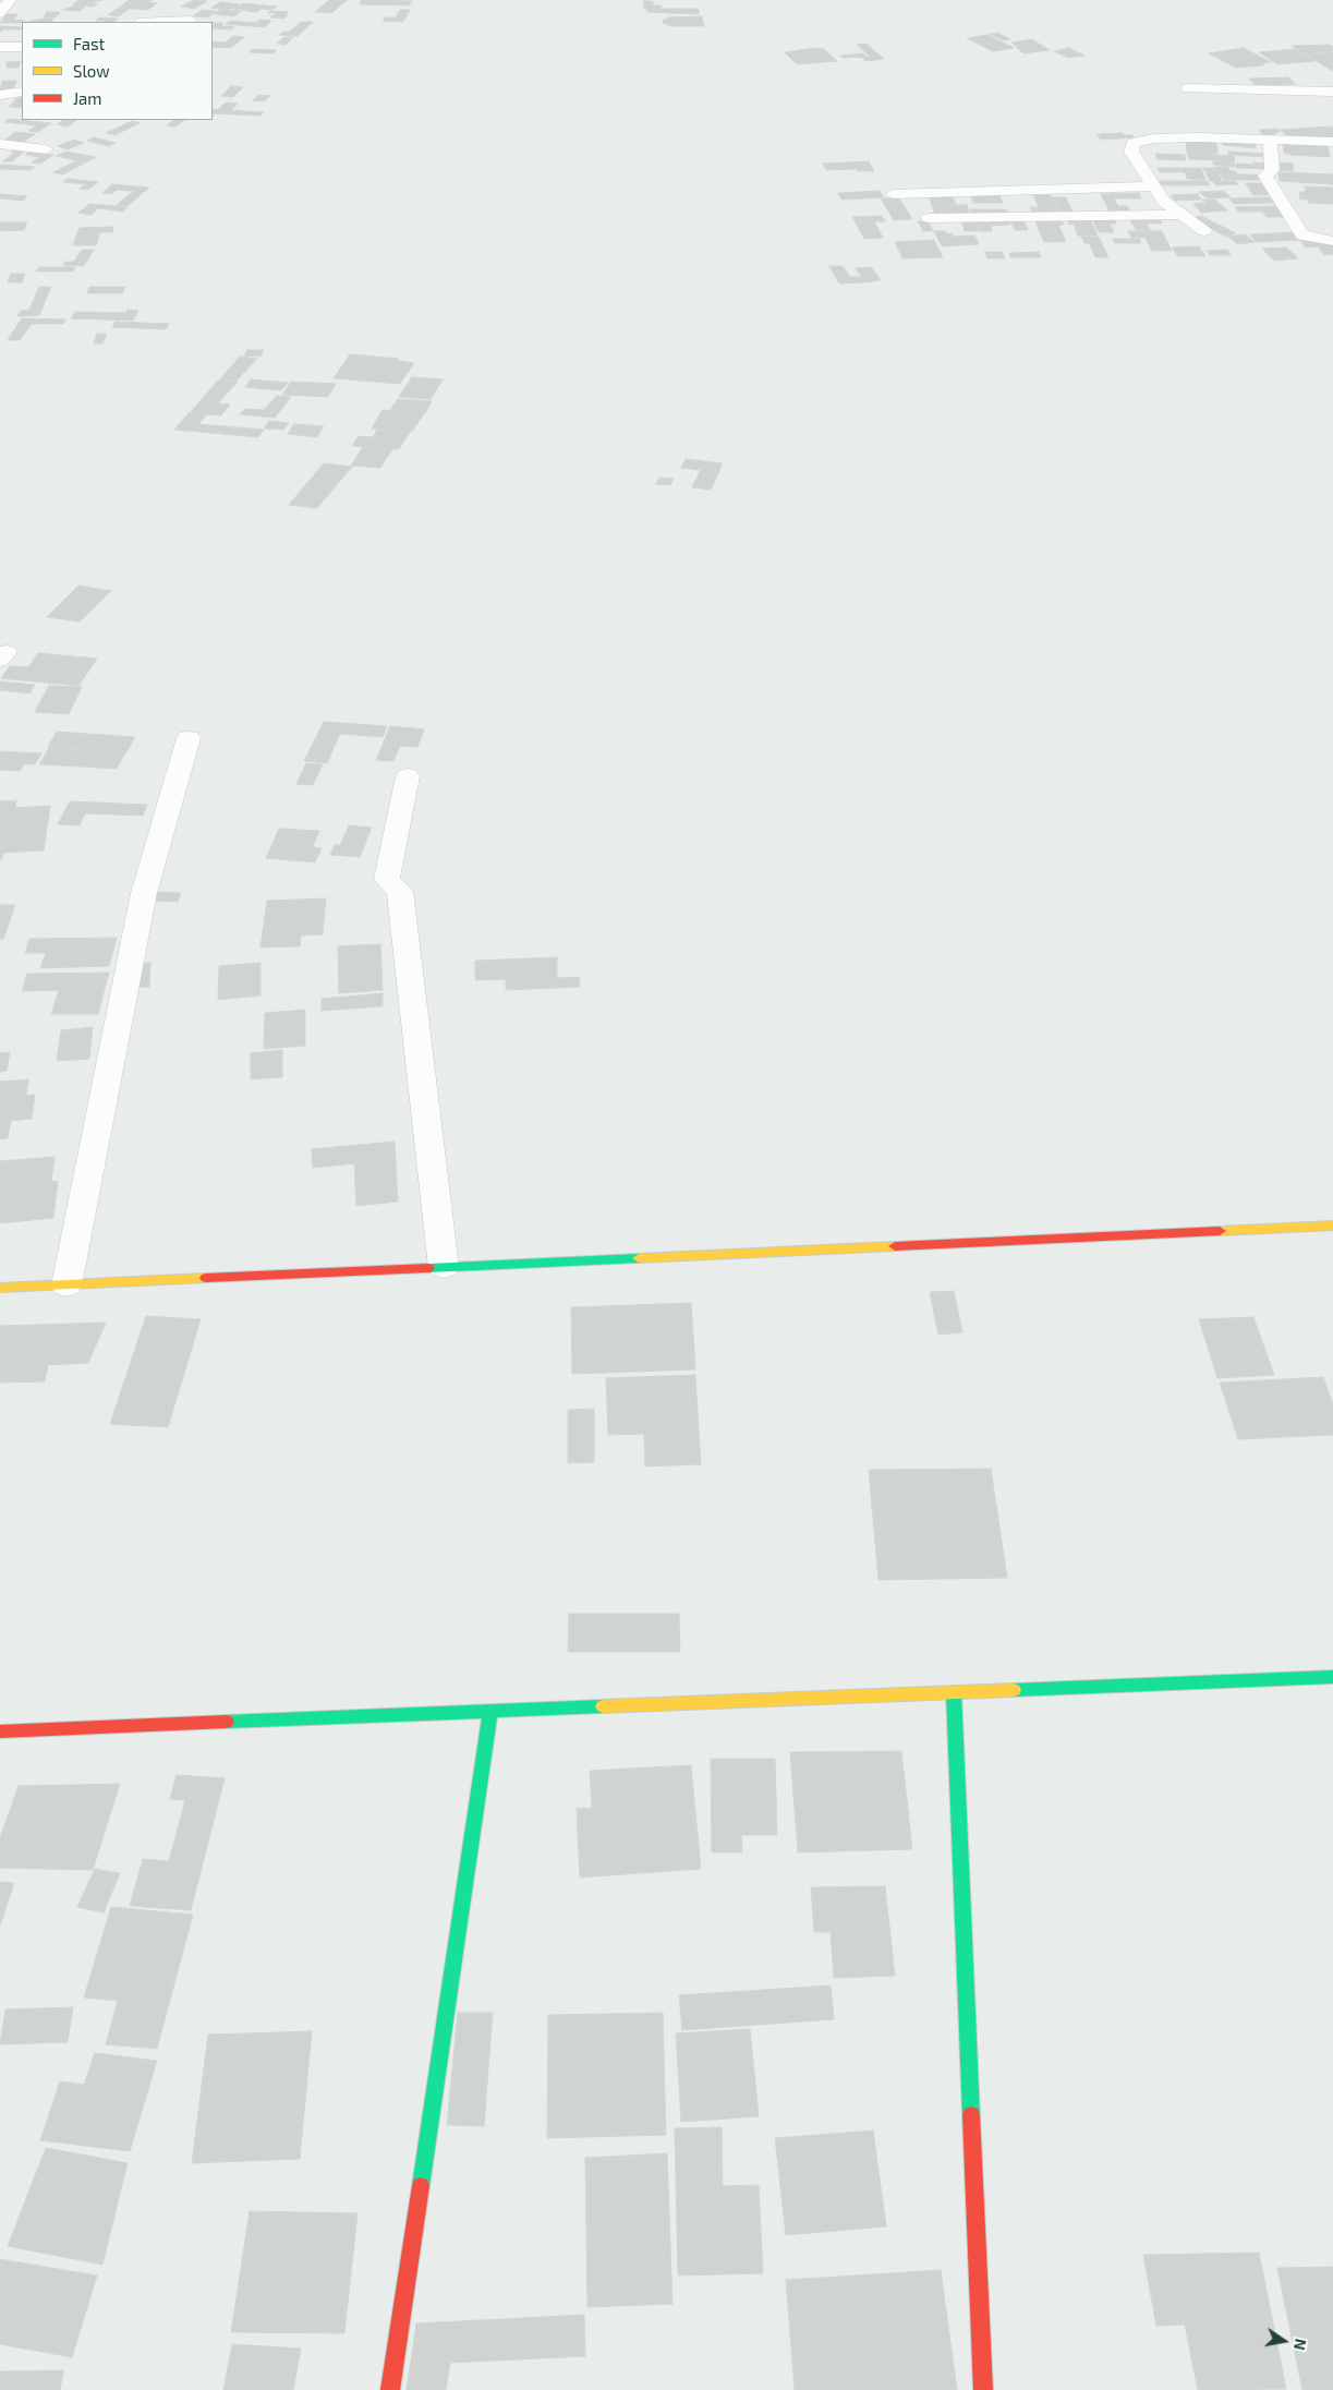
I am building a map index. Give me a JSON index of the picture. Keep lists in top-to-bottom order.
{
  "legend": ["Fast", "Slow", "Jam"],
  "north": "right"
}
